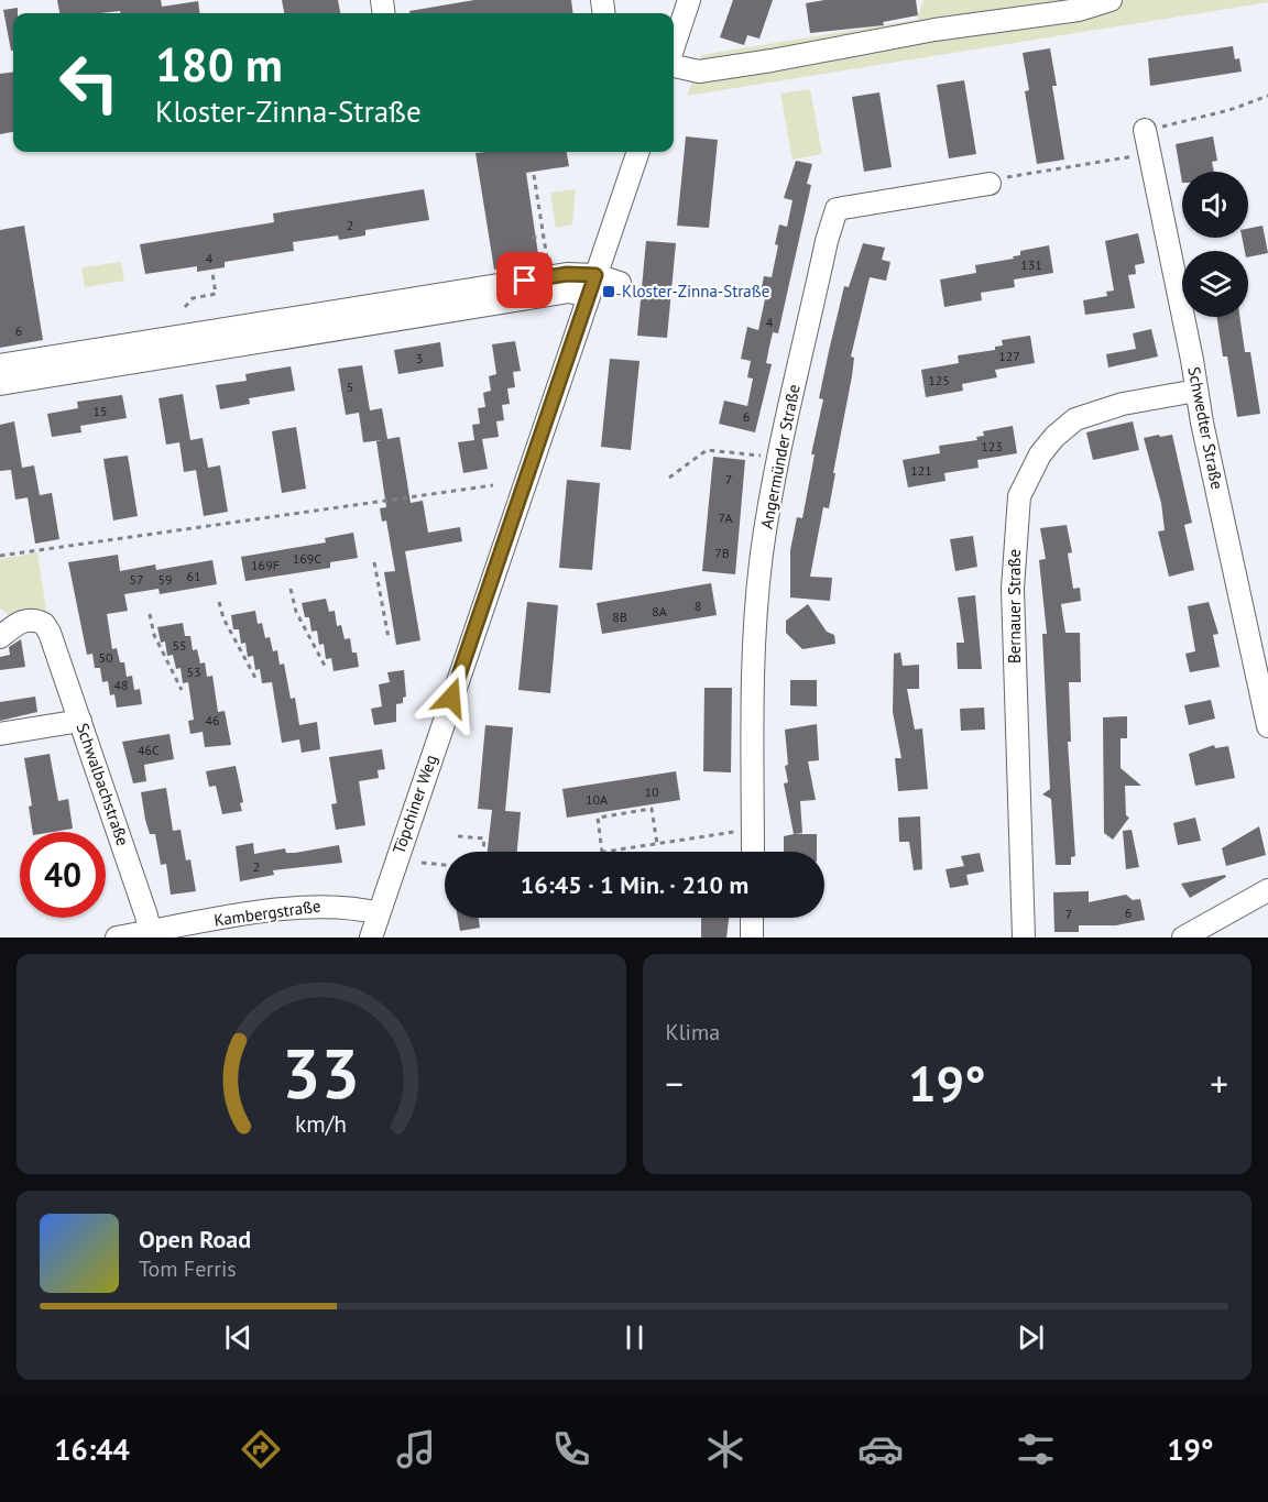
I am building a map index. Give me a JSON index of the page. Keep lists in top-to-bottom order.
{
  "streets": {
    "street": [
      "Schwedter Straße",
      "Angermünder Straße",
      "Bernauer Straße",
      "Schwalbachstraße",
      "Töpchiner Weg",
      "Kambergstraße"
    ]
  },
  "crossings": [
    ["Schwedter Straße", "Bernauer Straße"],
    ["Schwalbachstraße", "Kambergstraße"],
    ["Töpchiner Weg", "Kambergstraße"]
  ],
  "places": {
    "transit": ["Kloster-Zinna-Straße"]
  },
  "house_numbers": [
    "2",
    "4",
    "131",
    "4",
    "6",
    "127",
    "3",
    "125",
    "5",
    "15",
    "6",
    "123",
    "121",
    "7",
    "7A",
    "7B",
    "169C",
    "169F",
    "61",
    "57",
    "59",
    "8",
    "8A",
    "8B",
    "55",
    "50",
    "53",
    "48",
    "46",
    "46C",
    "10",
    "10A",
    "2",
    "6",
    "7"
  ],
  "page": {
    "turn": ["180 m", "Kloster-Zinna-Straße"],
    "limit": "40",
    "trip": "16:45 · 1 Min. · 210 m",
    "tile": "Klima",
    "heat": ["−", "19°", "+"],
    "song": ["Open Road", "Tom Ferris"],
    "tabs": ["16:44", "19°"],
    "gauge": ["33", "km/h"]
  }
}
